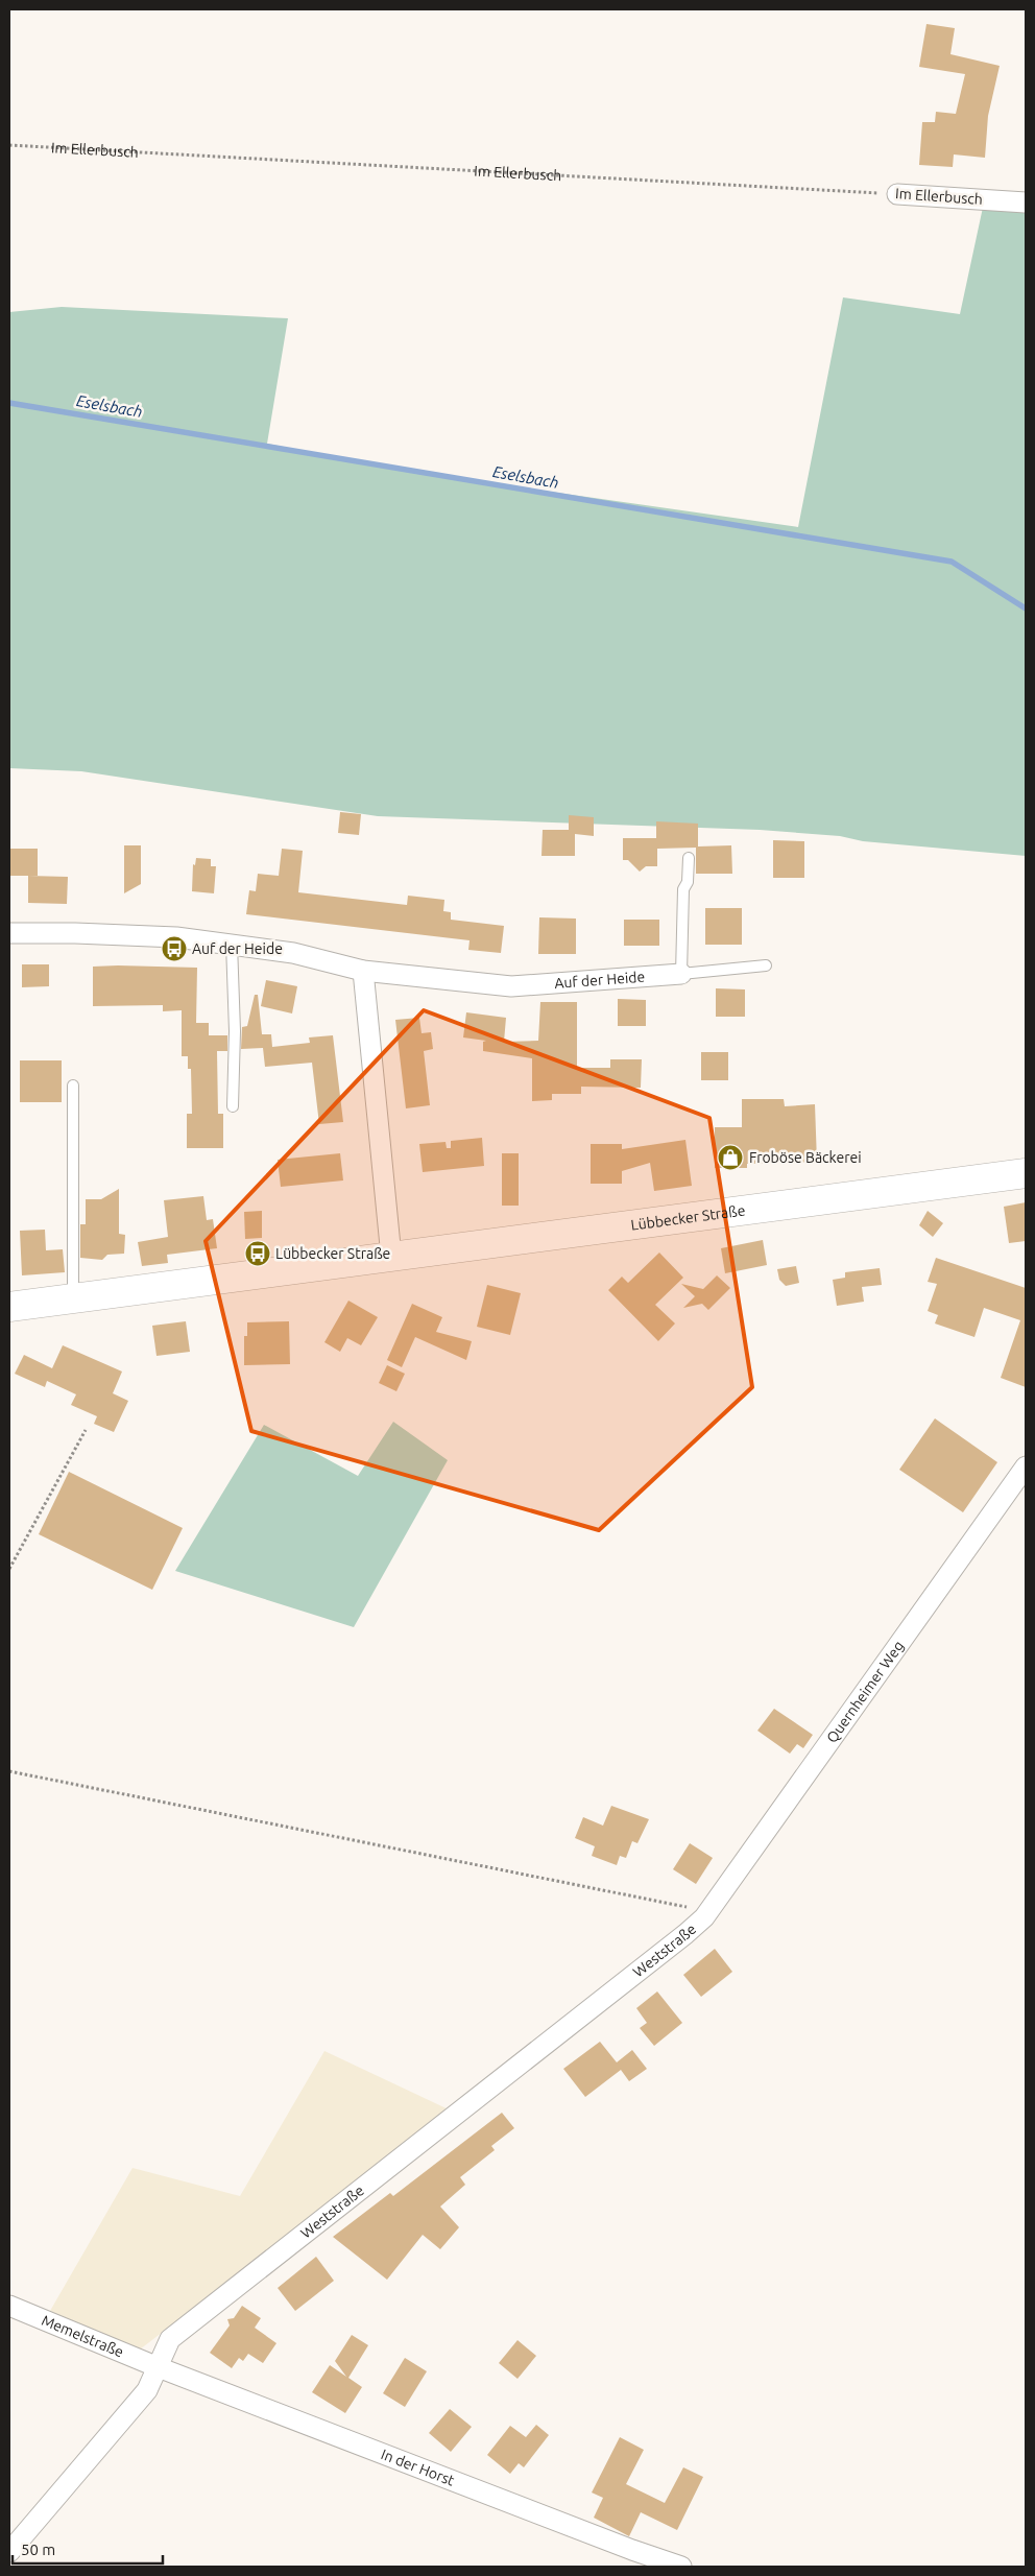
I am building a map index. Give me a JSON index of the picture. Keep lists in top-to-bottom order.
{
  "streets": {
    "main road": ["Lübbecker Straße"],
    "street": [
      "Im Ellerbusch",
      "Auf der Heide",
      "Quernheimer Weg",
      "Weststraße",
      "Memelstraße",
      "In der Horst"
    ]
  },
  "crossings": [
    ["Quernheimer Weg", "Weststraße"],
    ["Weststraße", "Memelstraße"],
    ["Weststraße", "In der Horst"],
    ["Memelstraße", "In der Horst"]
  ],
  "water": ["Eselsbach"],
  "places": {
    "bus stop": ["Auf der Heide", "Lübbecker Straße"],
    "shop": ["Froböse Bäckerei"]
  },
  "scale_bar": "50 m"
}
